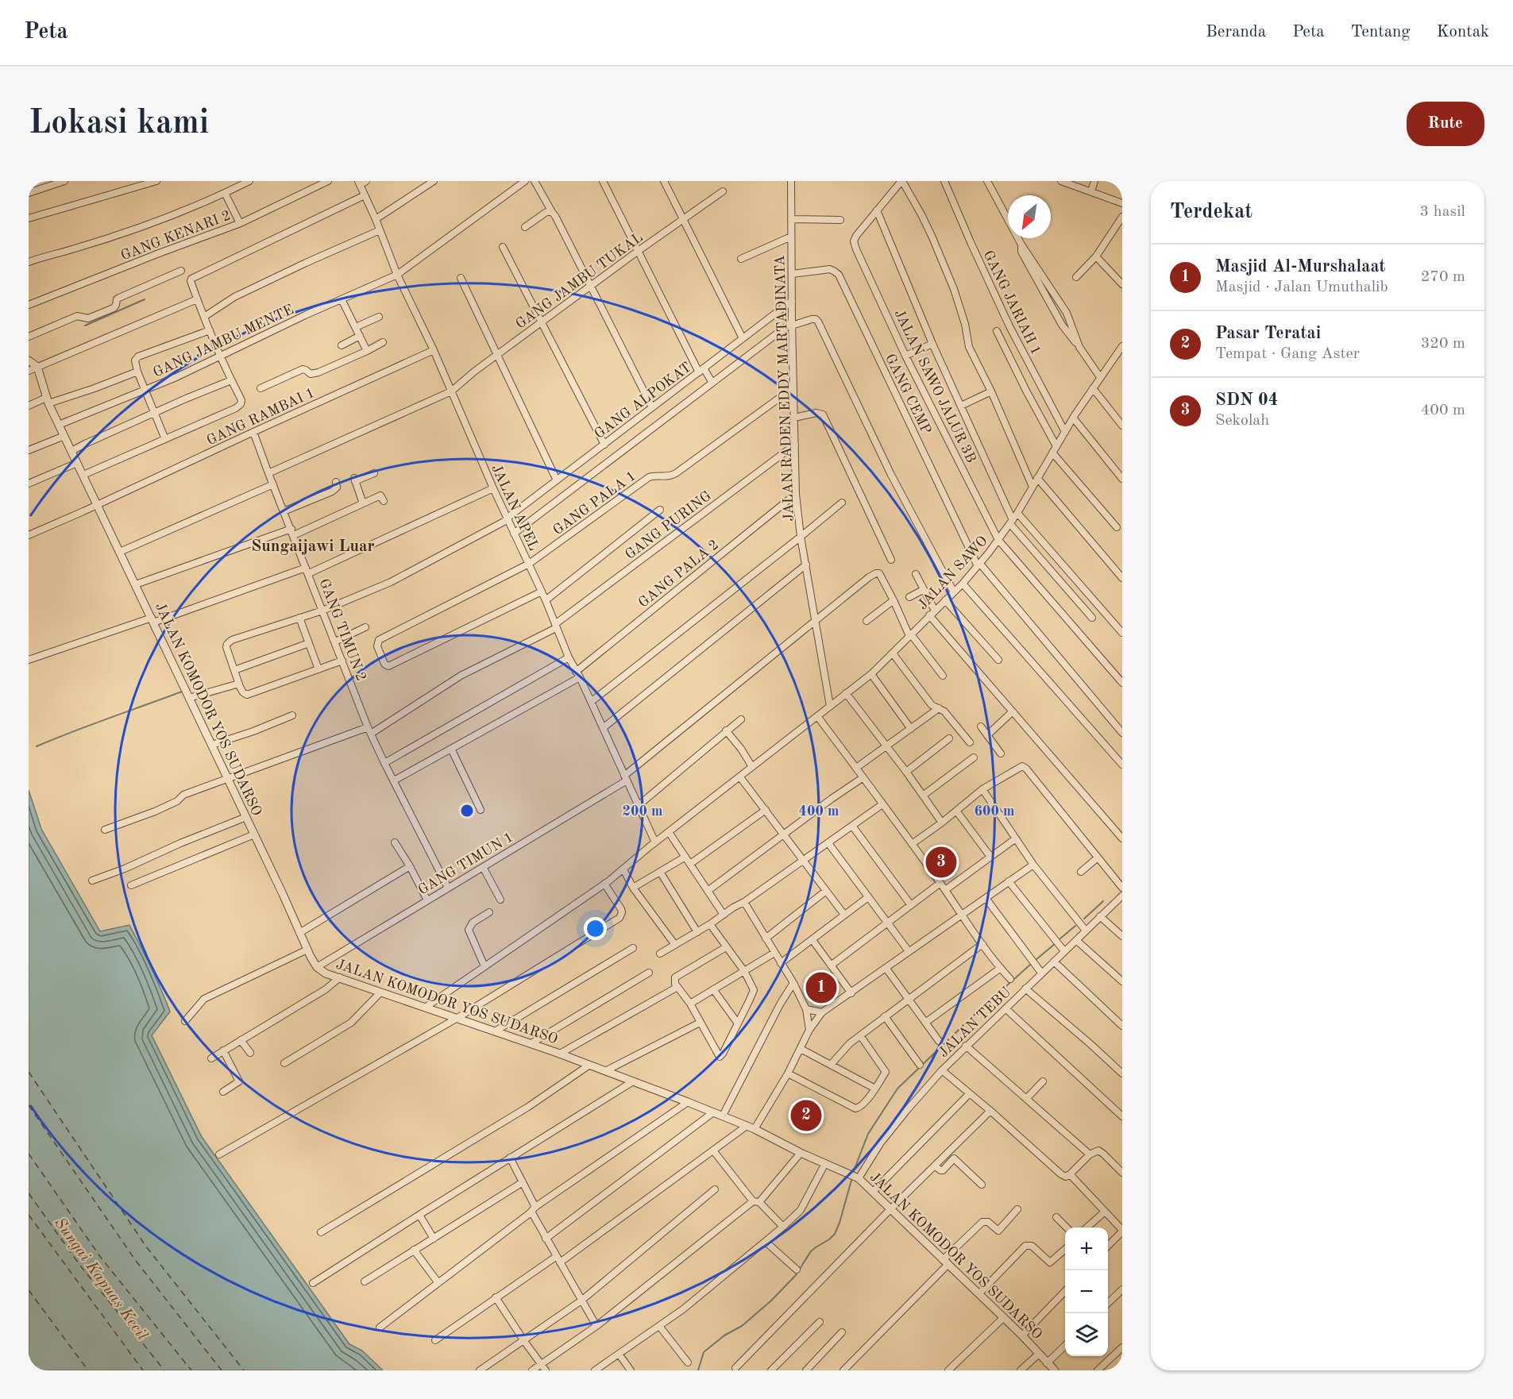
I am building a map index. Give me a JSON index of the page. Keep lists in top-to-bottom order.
{
  "streets": {
    "street": [
      "GANG KENARI 2",
      "GANG JAMBU TUKAL",
      "GANG JARIAH 1",
      "GANG JAMBU MENTE",
      "JALAN SAWO JALUR 3B",
      "JALAN RADEN EDDY MARTADINATA",
      "GANG CEMP",
      "GANG ALPOKAT",
      "GANG RAMBAI 1",
      "GANG PALA 1",
      "JALAN APEL",
      "GANG PURING",
      "JALAN SAWO",
      "GANG PALA 2",
      "GANG TIMUN 2",
      "JALAN KOMODOR YOS SUDARSO",
      "GANG TIMUN 1",
      "JALAN TEBU"
    ]
  },
  "crossings": [
    ["GANG JAMBU TUKAL", "JALAN APEL"],
    ["GANG JAMBU TUKAL", "GANG TIMUN 2"],
    ["GANG JARIAH 1", "JALAN SAWO"],
    ["GANG JAMBU MENTE", "JALAN APEL"],
    ["GANG JAMBU MENTE", "JALAN KOMODOR YOS SUDARSO"],
    ["JALAN SAWO JALUR 3B", "JALAN SAWO"],
    ["JALAN RADEN EDDY MARTADINATA", "GANG CEMP"],
    ["JALAN RADEN EDDY MARTADINATA", "GANG ALPOKAT"],
    ["JALAN RADEN EDDY MARTADINATA", "GANG PALA 1"],
    ["JALAN RADEN EDDY MARTADINATA", "GANG PURING"],
    ["JALAN RADEN EDDY MARTADINATA", "JALAN SAWO"],
    ["JALAN RADEN EDDY MARTADINATA", "GANG PALA 2"],
    ["JALAN RADEN EDDY MARTADINATA", "GANG TIMUN 1"],
    ["GANG CEMP", "JALAN SAWO"],
    ["GANG ALPOKAT", "JALAN APEL"],
    ["GANG ALPOKAT", "GANG TIMUN 2"],
    ["GANG RAMBAI 1", "JALAN APEL"],
    ["GANG RAMBAI 1", "GANG TIMUN 2"],
    ["GANG RAMBAI 1", "JALAN KOMODOR YOS SUDARSO"],
    ["GANG PALA 1", "JALAN APEL"],
    ["JALAN APEL", "GANG PURING"],
    ["JALAN APEL", "GANG PALA 2"],
    ["JALAN APEL", "GANG TIMUN 1"],
    ["GANG PURING", "GANG TIMUN 2"],
    ["GANG TIMUN 2", "GANG TIMUN 1"],
    ["JALAN KOMODOR YOS SUDARSO", "GANG TIMUN 1"],
    ["JALAN KOMODOR YOS SUDARSO", "JALAN TEBU"]
  ],
  "districts": ["Sungaijawi Luar"],
  "water": ["Sungai Kapuas Kecil"],
  "north": "bottom left",
  "page": {
    "header": "Peta",
    "nav": [
      "Beranda",
      "Peta",
      "Tentang",
      "Kontak"
    ],
    "buttons": "Rute",
    "title": "Lokasi kami",
    "heading": ["Terdekat", "3 hasil"],
    "list": [
      {
        "mark": "1",
        "name": "Masjid Al-Murshalaat",
        "note": "Masjid · Jalan Umuthalib",
        "value": "270 m"
      },
      {
        "mark": "2",
        "name": "Pasar Teratai",
        "note": "Tempat · Gang Aster",
        "value": "320 m"
      },
      {
        "mark": "3",
        "name": "SDN 04",
        "note": "Sekolah",
        "value": "400 m"
      }
    ],
    "pins": ["3", "1", "2"],
    "map_buttons": ["+", "−"]
  },
  "rings": ["200 m", "400 m", "600 m"]
}
